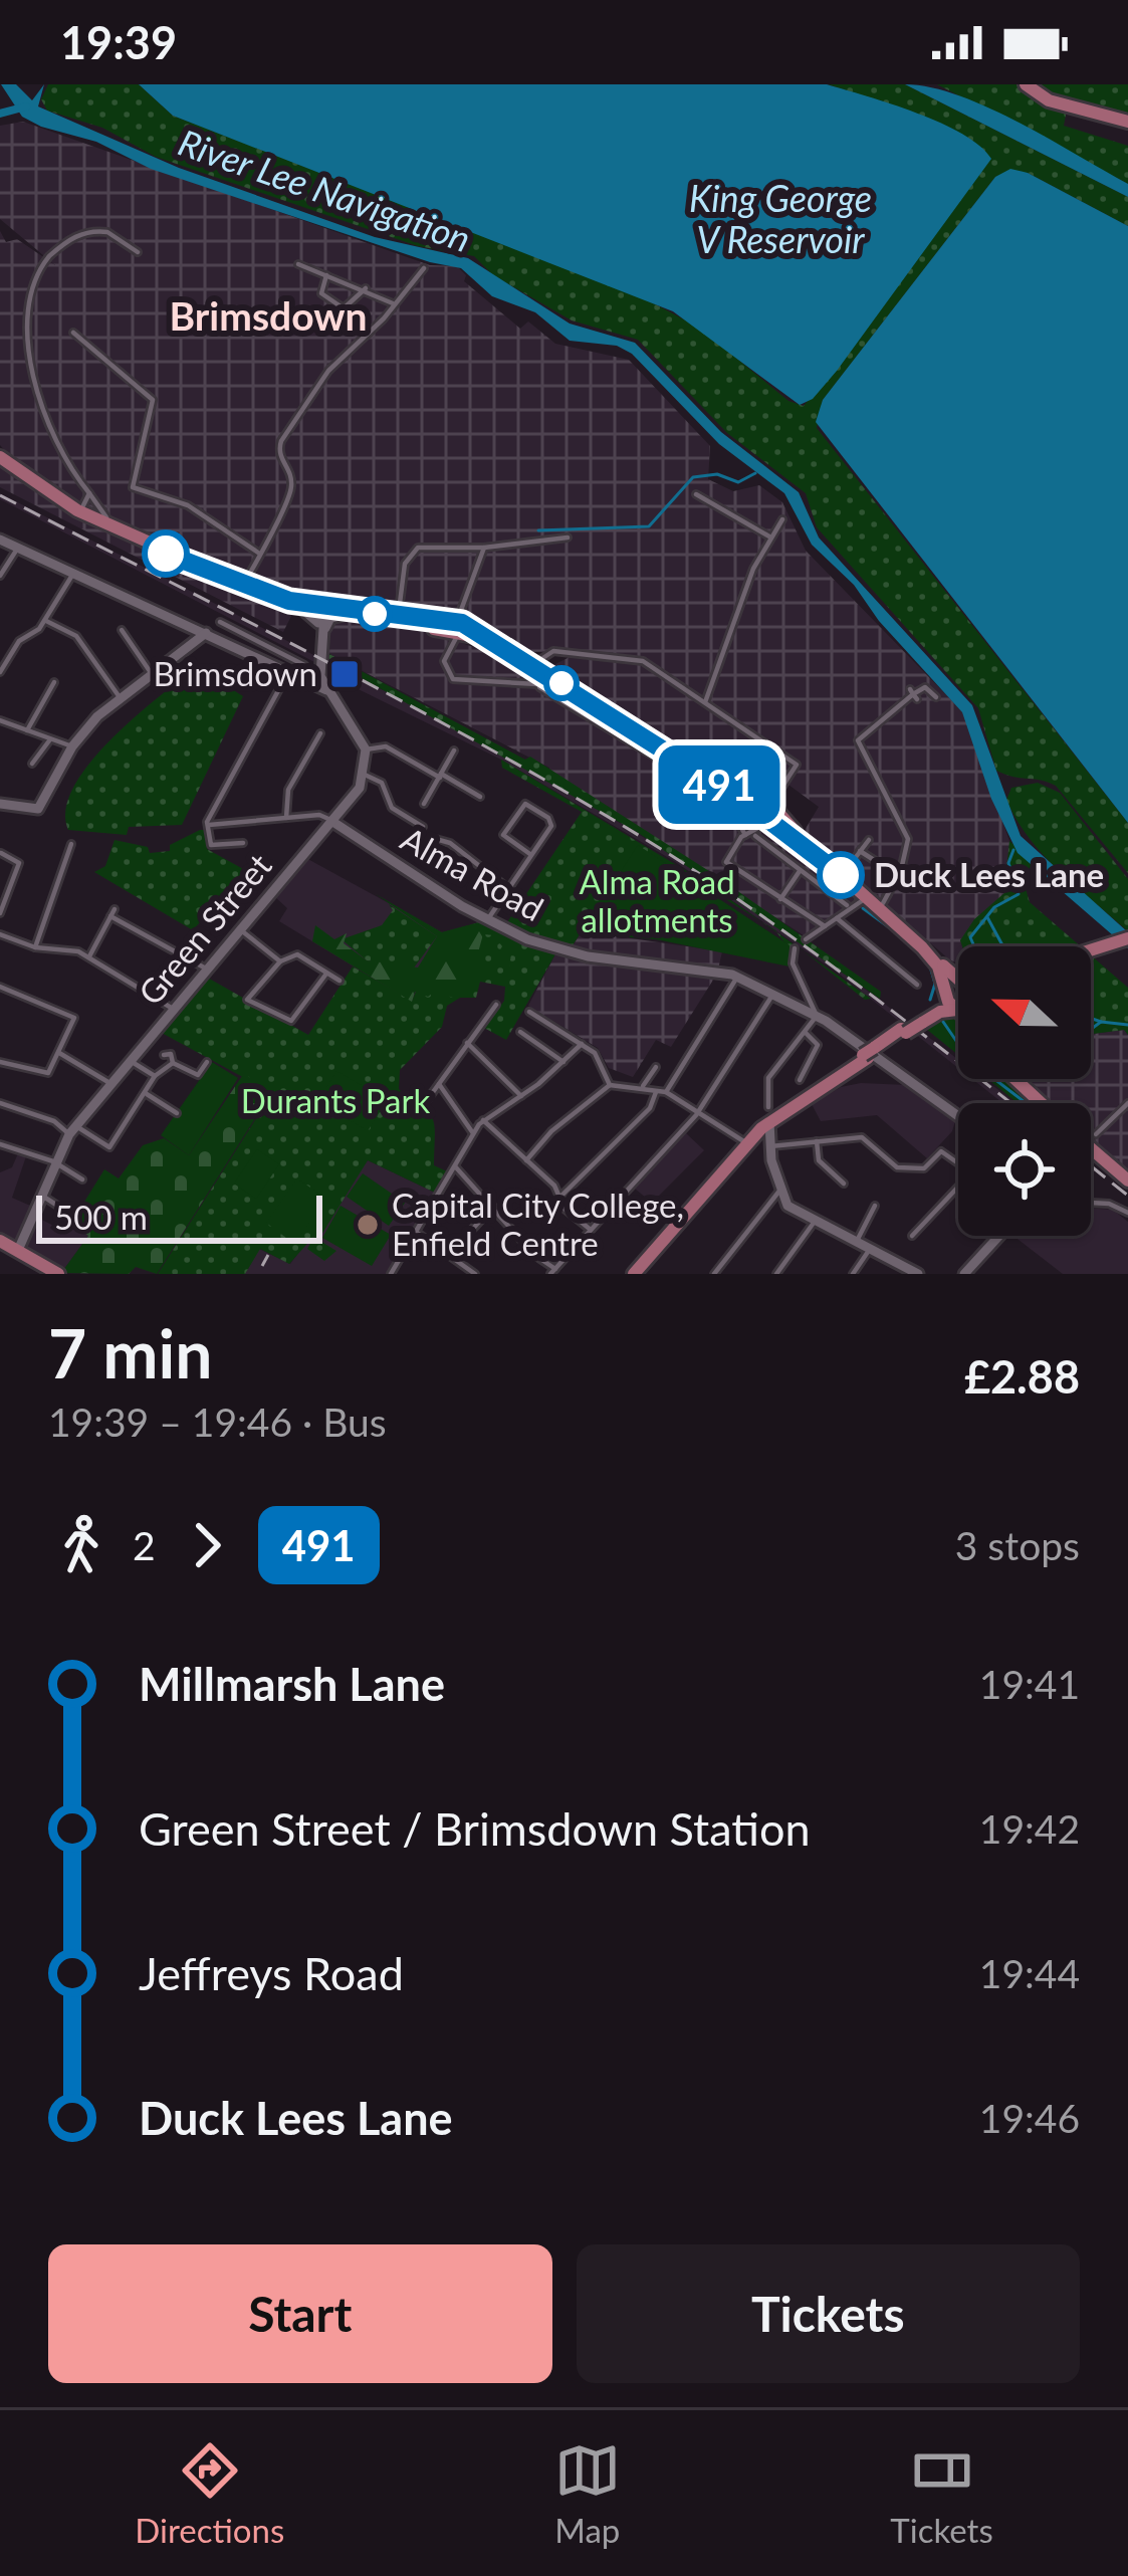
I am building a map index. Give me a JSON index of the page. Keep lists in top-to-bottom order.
{
  "streets": {
    "street": ["Alma Road", "Green Street"]
  },
  "crossings": [
    ["Alma Road", "Green Street"]
  ],
  "districts": ["Brimsdown"],
  "water": ["River Lee Navigation", "King George V Reservoir"],
  "parks": ["Alma Road allotments", "Durants Park"],
  "places": {
    "transit": ["Brimsdown"],
    "other": ["Duck Lees Lane", "Capital City College, Enfield Centre"]
  },
  "lines": ["bus line 491"],
  "scale_bar": "500 m",
  "north": "left",
  "page": {
    "status": "19:39",
    "on_map": "491",
    "scale": "500 m",
    "heading": ["7 min", "19:39 – 19:46 · Bus", "£2.88"],
    "legs": ["2", "491", "3 stops"],
    "list": [
      {
        "name": "Millmarsh Lane",
        "value": "19:41"
      },
      {
        "name": "Green Street / Brimsdown Station",
        "value": "19:42"
      },
      {
        "name": "Jeffreys Road",
        "value": "19:44"
      },
      {
        "name": "Duck Lees Lane",
        "value": "19:46"
      }
    ],
    "buttons": ["Start", "Tickets"],
    "tabs": ["Directions", "Map", "Tickets"]
  }
}
